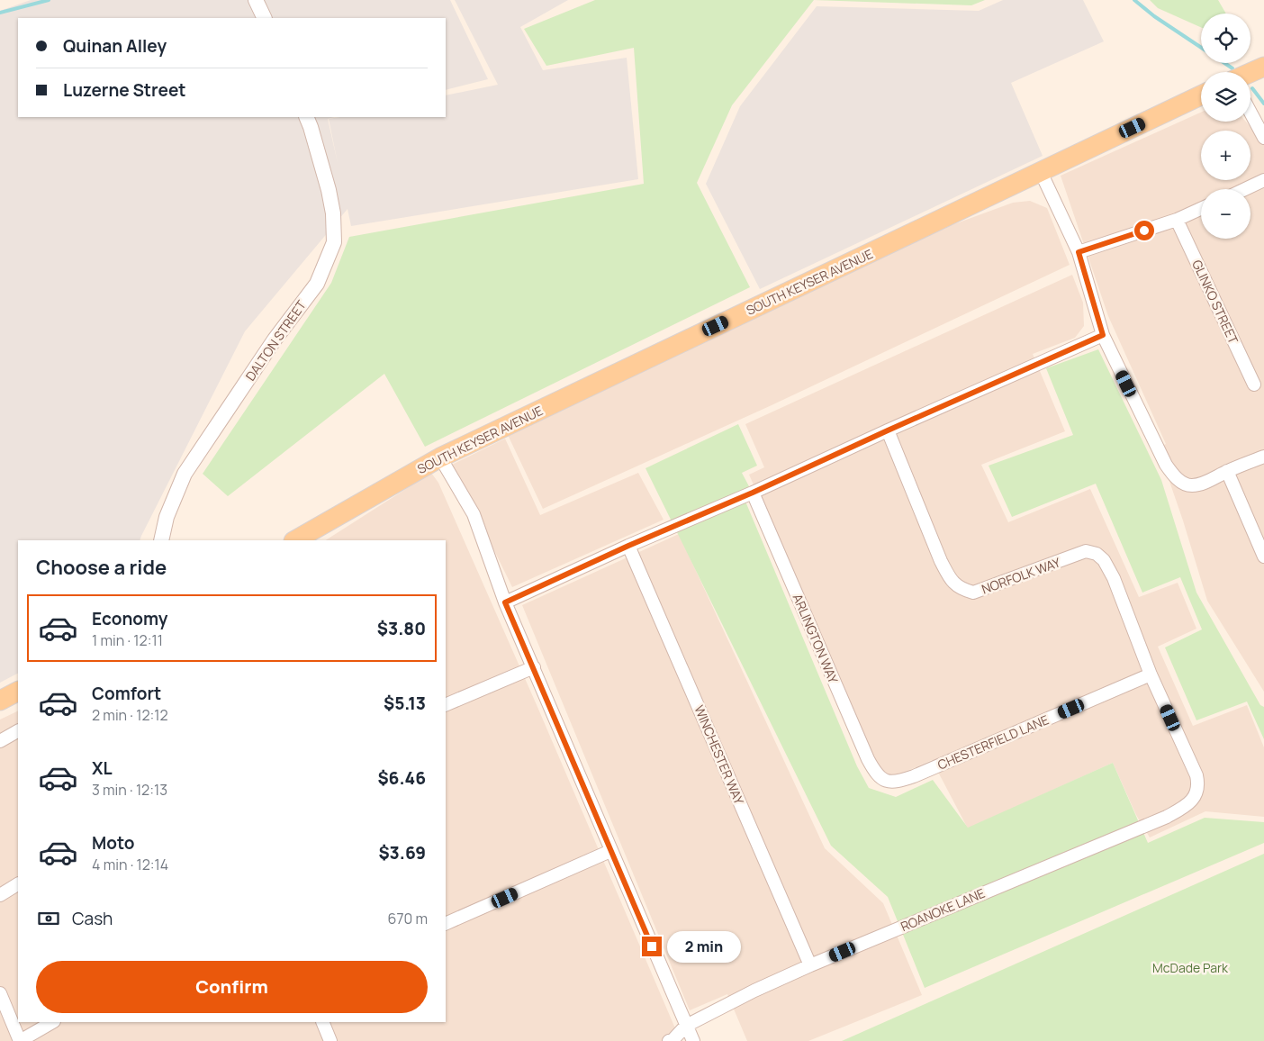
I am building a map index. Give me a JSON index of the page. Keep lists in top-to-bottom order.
{
  "streets": {
    "main road": ["SOUTH KEYSER AVENUE"],
    "street": [
      "GLINKO STREET",
      "DALTON STREET",
      "NORFOLK WAY",
      "ARLINGTON WAY",
      "CHESTERFIELD LANE",
      "WINCHESTER WAY",
      "ROANOKE LANE"
    ]
  },
  "crossings": [
    ["NORFOLK WAY", "CHESTERFIELD LANE"],
    ["NORFOLK WAY", "ROANOKE LANE"],
    ["ARLINGTON WAY", "CHESTERFIELD LANE"],
    ["WINCHESTER WAY", "ROANOKE LANE"]
  ],
  "parks": ["McDade Park"],
  "page": {
    "map_buttons": ["+", "−"],
    "banner": ["Quinan Alley", "Luzerne Street"],
    "heading": "Choose a ride",
    "list": [
      {
        "name": "Economy",
        "note": "1 min · 12:11",
        "value": "$3.80"
      },
      {
        "name": "Comfort",
        "note": "2 min · 12:12",
        "value": "$5.13"
      },
      {
        "name": "XL",
        "note": "3 min · 12:13",
        "value": "$6.46"
      },
      {
        "name": "Moto",
        "note": "4 min · 12:14",
        "value": "$3.69"
      }
    ],
    "pay": ["Cash", "670 m"],
    "bubble": "2 min",
    "buttons": "Confirm"
  }
}
